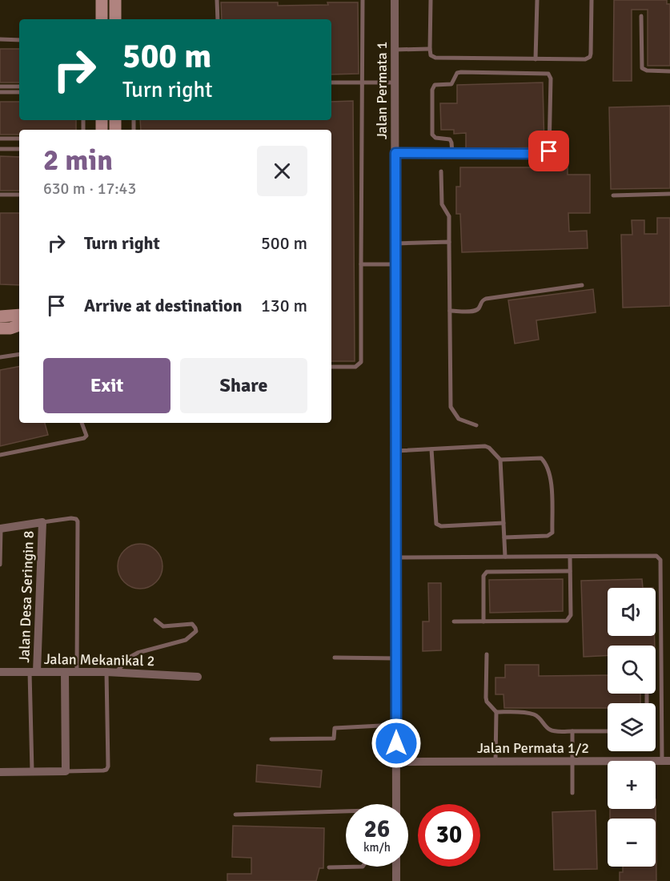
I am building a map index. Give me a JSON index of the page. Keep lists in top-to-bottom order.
{
  "streets": {
    "street": [
      "Jalan Permata 1",
      "Jalan Desa Seringin 8",
      "Jalan Mekanikal 2",
      "Jalan Permata 1/2"
    ]
  },
  "crossings": [
    ["Jalan Permata 1", "Jalan Permata 1/2"],
    ["Jalan Desa Seringin 8", "Jalan Mekanikal 2"]
  ],
  "page": {
    "turn": ["500 m", "Turn right"],
    "heading": ["2 min", "630 m · 17:43"],
    "list": [
      {
        "name": "Turn right",
        "value": "500 m"
      },
      {
        "name": "Arrive at destination",
        "value": "130 m"
      }
    ],
    "buttons": ["Exit", "Share"],
    "map_buttons": ["+", "−"],
    "speed": "26 km/h",
    "limit": "30"
  }
}
